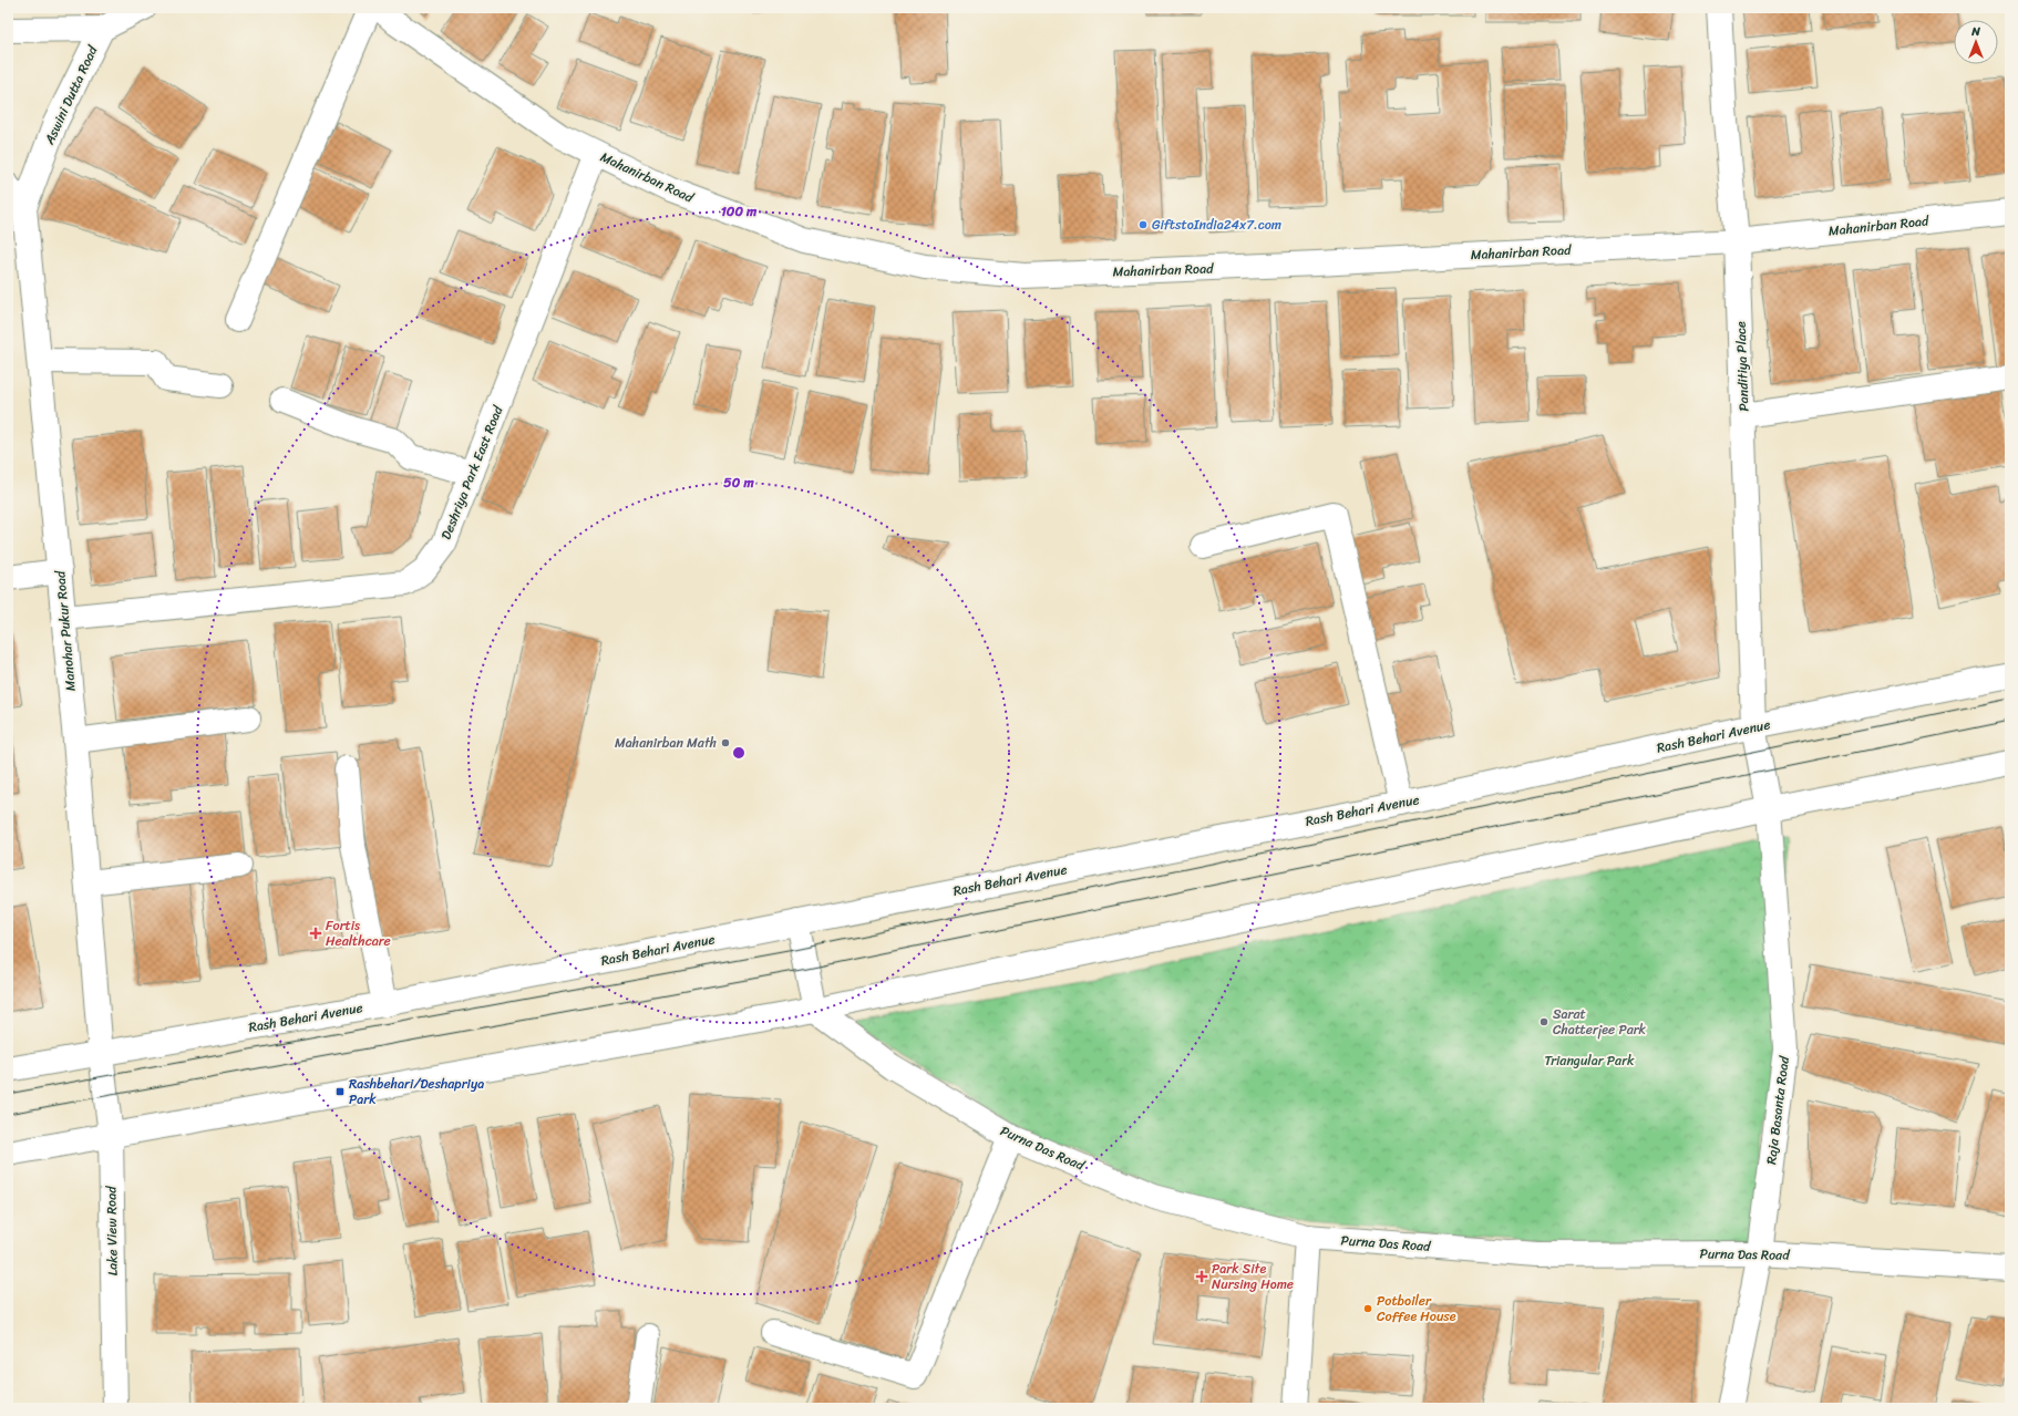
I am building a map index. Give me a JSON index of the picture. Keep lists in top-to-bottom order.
{
  "streets": {
    "street": [
      "Aswini Dutta Road",
      "Mahanirban Road",
      "Panditiya Place",
      "Deshriya Park East Road",
      "Manohar Pukur Road",
      "Rash Behari Avenue",
      "Raja Basanta Road",
      "Purna Das Road",
      "Lake View Road"
    ]
  },
  "crossings": [
    ["Aswini Dutta Road", "Manohar Pukur Road"],
    ["Mahanirban Road", "Panditiya Place"],
    ["Mahanirban Road", "Deshriya Park East Road"],
    ["Panditiya Place", "Rash Behari Avenue"],
    ["Panditiya Place", "Raja Basanta Road"],
    ["Deshriya Park East Road", "Manohar Pukur Road"],
    ["Manohar Pukur Road", "Rash Behari Avenue"],
    ["Manohar Pukur Road", "Lake View Road"],
    ["Rash Behari Avenue", "Lake View Road"],
    ["Raja Basanta Road", "Purna Das Road"]
  ],
  "parks": ["Triangular Park"],
  "places": {
    "other": [
      "GiftstoIndia24x7.com",
      "Mahanirban Math",
      "Sarat Chatterjee Park",
      "Potboiler Coffee House"
    ],
    "health": ["Fortis Healthcare", "Park Site Nursing Home"],
    "transit": ["Rashbehari/Deshapriya Park"]
  },
  "north": "top",
  "rings": ["100 m", "50 m"]
}
